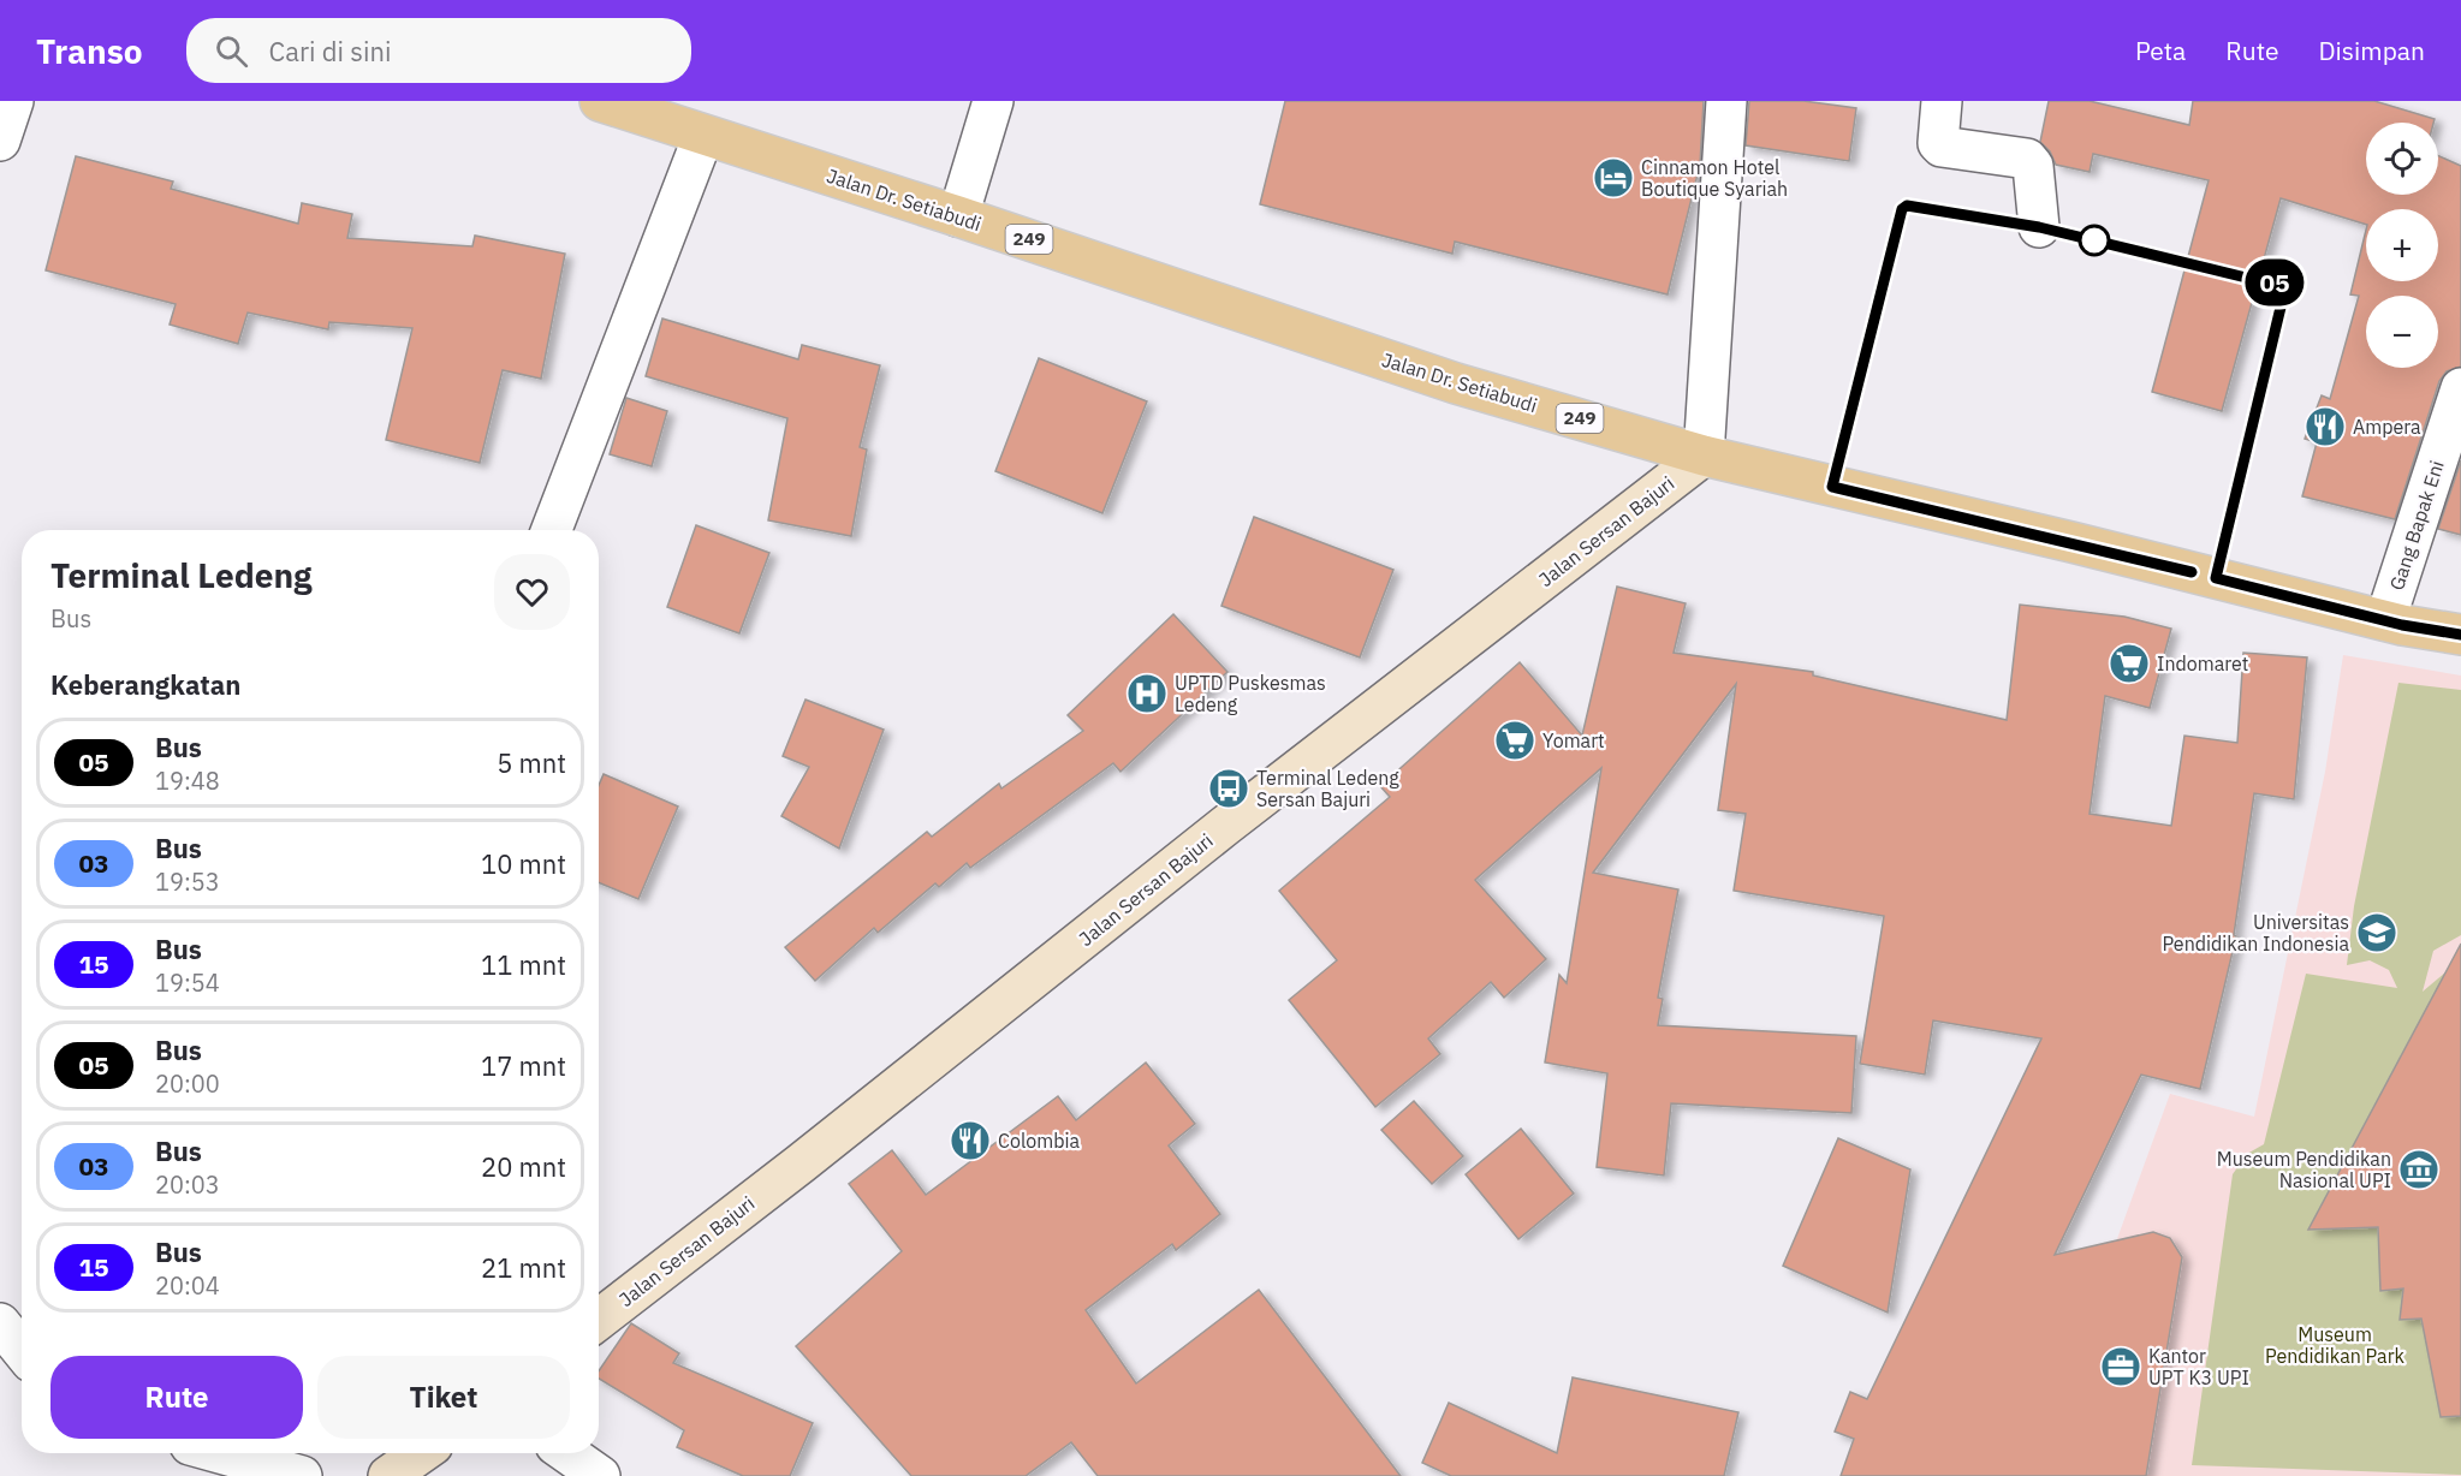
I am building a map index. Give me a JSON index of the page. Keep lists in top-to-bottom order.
{
  "streets": {
    "main road": ["Jalan Dr. Setiabudi", "249", "Jalan Sersan Bajuri"],
    "street": ["Gang Bapak Eni"]
  },
  "crossings": [
    ["Jalan Dr. Setiabudi", "Gang Bapak Eni"],
    ["Jalan Dr. Setiabudi", "Jalan Sersan Bajuri"]
  ],
  "parks": ["Museum Pendidikan Park"],
  "places": {
    "hotel": ["Cinnamon Hotel Boutique Syariah"],
    "restaurant": ["Ampera", "Colombia"],
    "supermarket": ["Indomaret", "Yomart"],
    "hospital": ["UPTD Puskesmas Ledeng"],
    "bus stop": ["Terminal Ledeng Sersan Bajuri"],
    "school or university": ["Universitas Pendidikan Indonesia"],
    "museum": ["Museum Pendidikan Nasional UPI"],
    "office": ["Kantor UPT K3 UPI"]
  },
  "lines": ["bus line 05"],
  "page": {
    "header": "Transo",
    "search": "Cari di sini",
    "nav": ["Peta", "Rute", "Disimpan"],
    "on_map": "05",
    "map_buttons": ["+", "−"],
    "heading": [
      ["Terminal Ledeng", "Bus"],
      "Keberangkatan"
    ],
    "list": [
      {
        "mark": "05",
        "name": "Bus",
        "note": "19:48",
        "value": "5 mnt"
      },
      {
        "mark": "03",
        "name": "Bus",
        "note": "19:53",
        "value": "10 mnt"
      },
      {
        "mark": "15",
        "name": "Bus",
        "note": "19:54",
        "value": "11 mnt"
      },
      {
        "mark": "05",
        "name": "Bus",
        "note": "20:00",
        "value": "17 mnt"
      },
      {
        "mark": "03",
        "name": "Bus",
        "note": "20:03",
        "value": "20 mnt"
      },
      {
        "mark": "15",
        "name": "Bus",
        "note": "20:04",
        "value": "21 mnt"
      }
    ],
    "buttons": ["Rute", "Tiket"]
  }
}
